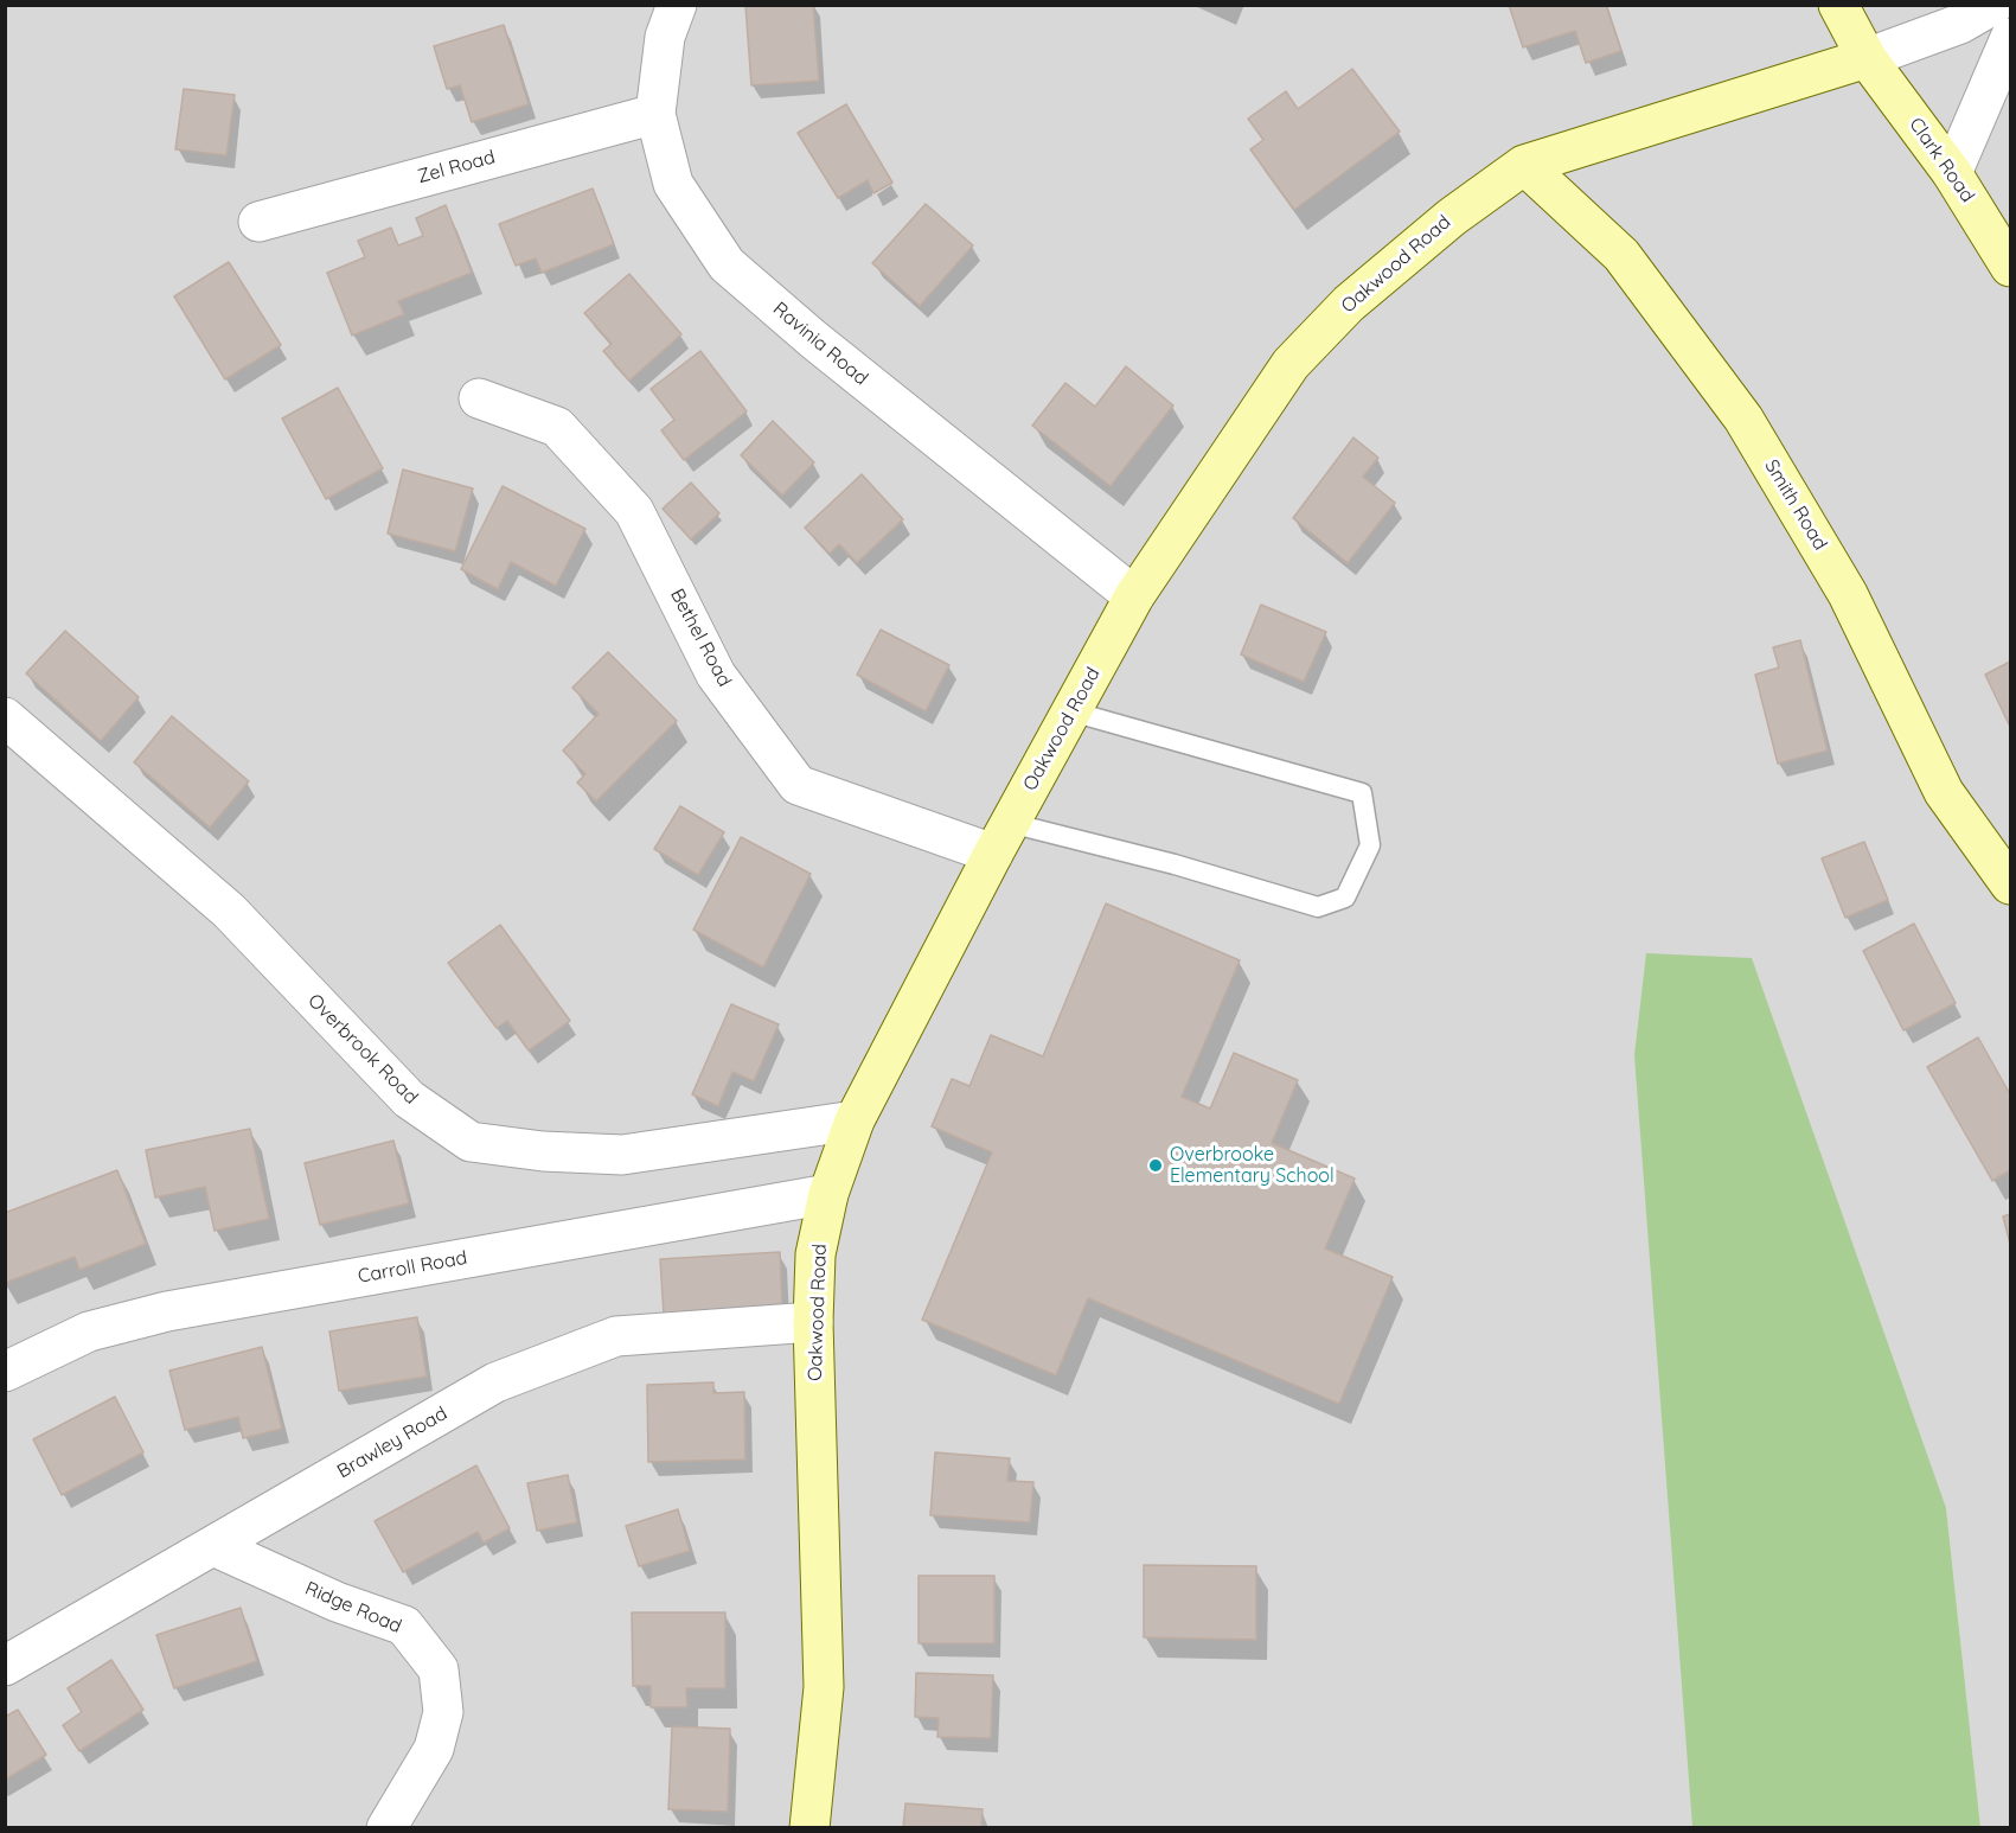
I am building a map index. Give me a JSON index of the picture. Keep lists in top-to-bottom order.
{
  "streets": {
    "main road": ["Clark Road", "Oakwood Road", "Smith Road"],
    "street": [
      "Zel Road",
      "Ravinia Road",
      "Bethel Road",
      "Overbrook Road",
      "Carroll Road",
      "Brawley Road",
      "Ridge Road"
    ]
  },
  "crossings": [
    ["Clark Road", "Oakwood Road"],
    ["Zel Road", "Ravinia Road"],
    ["Oakwood Road", "Ravinia Road"],
    ["Oakwood Road", "Smith Road"],
    ["Oakwood Road", "Bethel Road"],
    ["Oakwood Road", "Overbrook Road"],
    ["Oakwood Road", "Carroll Road"],
    ["Oakwood Road", "Brawley Road"],
    ["Brawley Road", "Ridge Road"]
  ],
  "places": ["Overbrooke Elementary School"]
}
